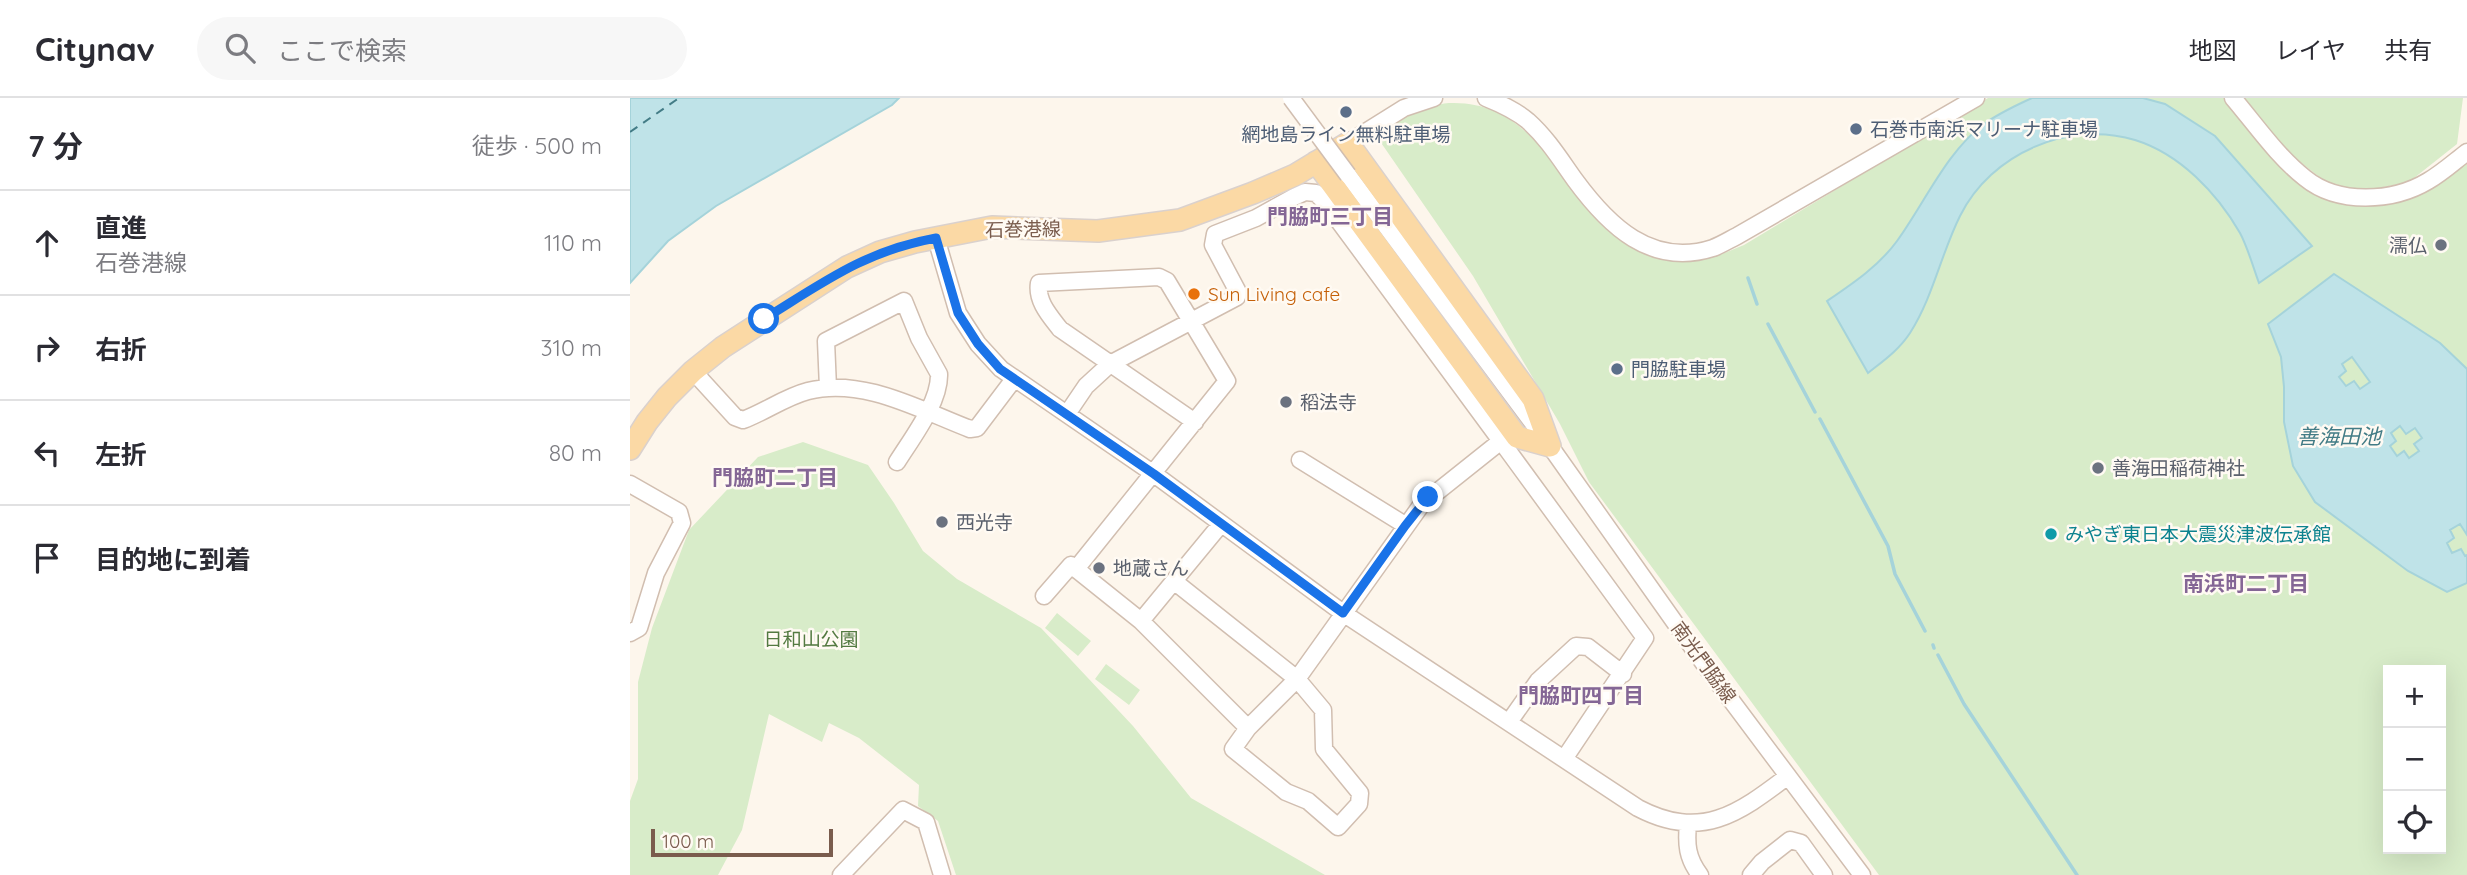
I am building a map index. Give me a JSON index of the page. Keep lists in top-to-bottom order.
{
  "streets": {
    "main road": ["石巻港線"],
    "street": ["南光門脇線"]
  },
  "districts": [
    "門脇町三丁目",
    "門脇町二丁目",
    "南浜町二丁目",
    "門脇町四丁目"
  ],
  "water": ["善海田池"],
  "parks": ["日和山公園"],
  "places": [
    "網地島ライン無料駐車場",
    "石巻市南浜マリーナ駐車場",
    "濡仏",
    "Sun Living cafe",
    "門脇駐車場",
    "稻法寺",
    "善海田稲荷神社",
    "西光寺",
    "みやぎ東日本大震災津波伝承館",
    "地蔵さん"
  ],
  "scale_bar": "100 m",
  "page": {
    "header": "Citynav",
    "search": "ここで検索",
    "nav": ["地図", "レイヤ", "共有"],
    "heading": ["7 分", "徒歩 · 500 m"],
    "list": [
      ["直進", "石巻港線", "110 m"],
      ["右折", "310 m"],
      ["左折", "80 m"],
      "目的地に到着"
    ],
    "map_buttons": ["+", "−"],
    "scale": "100 m"
  }
}
